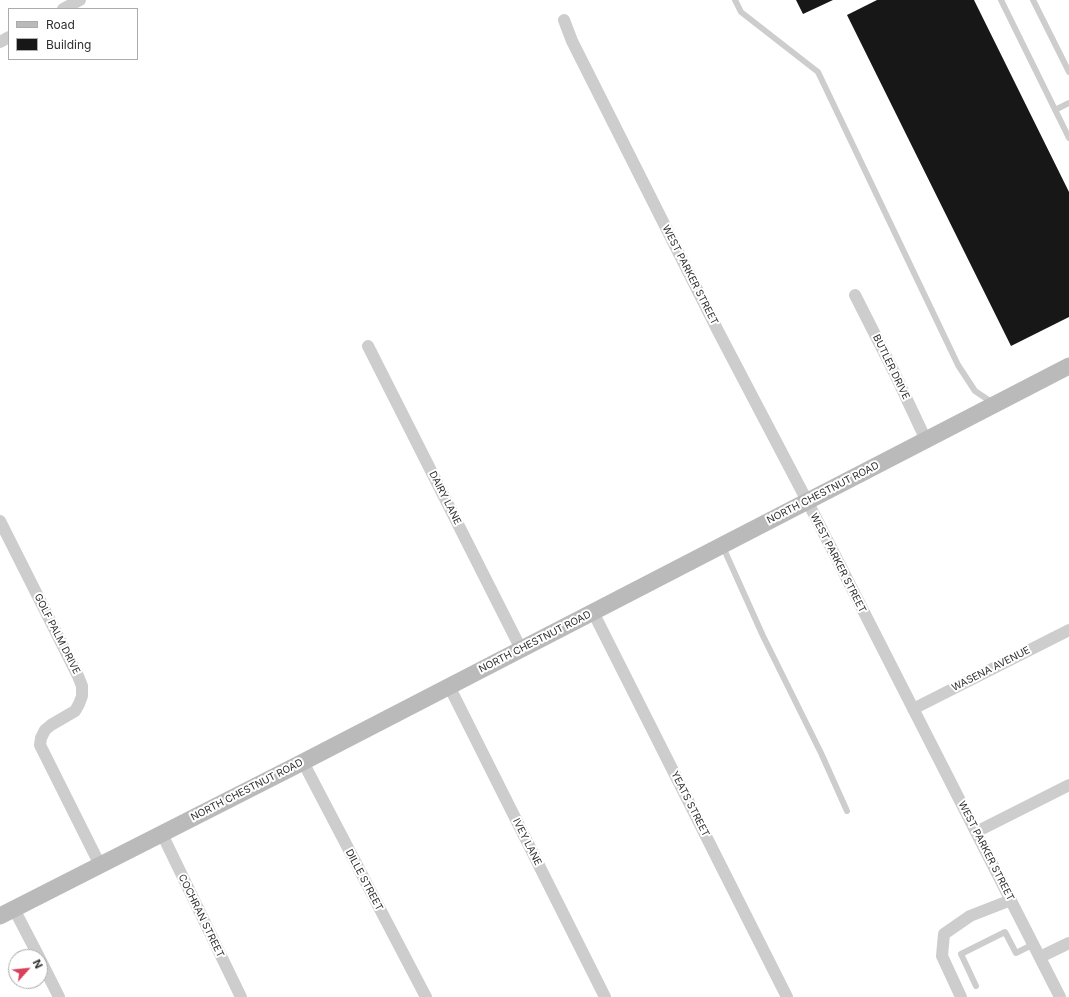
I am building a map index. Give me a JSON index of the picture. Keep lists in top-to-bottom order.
{
  "streets": {
    "street": [
      "WEST PARKER STREET",
      "BUTLER DRIVE",
      "NORTH CHESTNUT ROAD",
      "DAIRY LANE",
      "GOLF PALM DRIVE",
      "WASENA AVENUE",
      "YEATS STREET",
      "IVEY LANE",
      "DILLE STREET",
      "COCHRAN STREET"
    ]
  },
  "crossings": [
    ["WEST PARKER STREET", "NORTH CHESTNUT ROAD"],
    ["WEST PARKER STREET", "WASENA AVENUE"],
    ["BUTLER DRIVE", "NORTH CHESTNUT ROAD"],
    ["NORTH CHESTNUT ROAD", "DAIRY LANE"],
    ["NORTH CHESTNUT ROAD", "GOLF PALM DRIVE"],
    ["NORTH CHESTNUT ROAD", "YEATS STREET"],
    ["NORTH CHESTNUT ROAD", "IVEY LANE"],
    ["NORTH CHESTNUT ROAD", "DILLE STREET"],
    ["NORTH CHESTNUT ROAD", "COCHRAN STREET"]
  ],
  "legend": ["Road", "Building"],
  "north": "top right"
}
